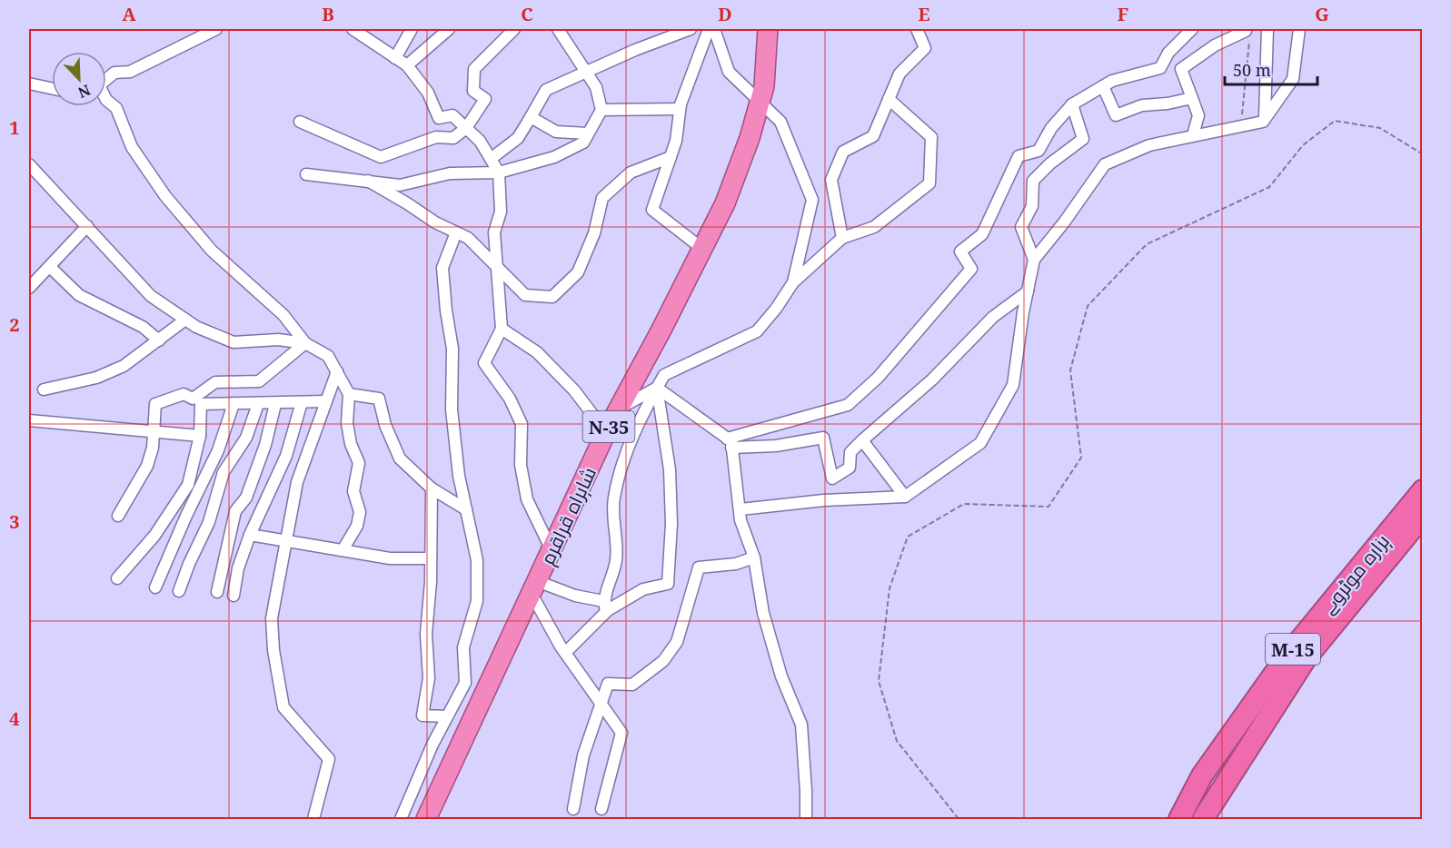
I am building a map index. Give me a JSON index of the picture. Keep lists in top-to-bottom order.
{
  "streets": {
    "highway": [
      "N-35",
      "شاہراہ قراقرم",
      "ہزارہ موٹروے",
      "M-15"
    ]
  },
  "scale_bar": "50 m",
  "north": "bottom right",
  "grid": {
    "columns": [
      "A",
      "B",
      "C",
      "D",
      "E",
      "F",
      "G"
    ],
    "rows": [
      "1",
      "2",
      "3",
      "4"
    ]
  }
}
